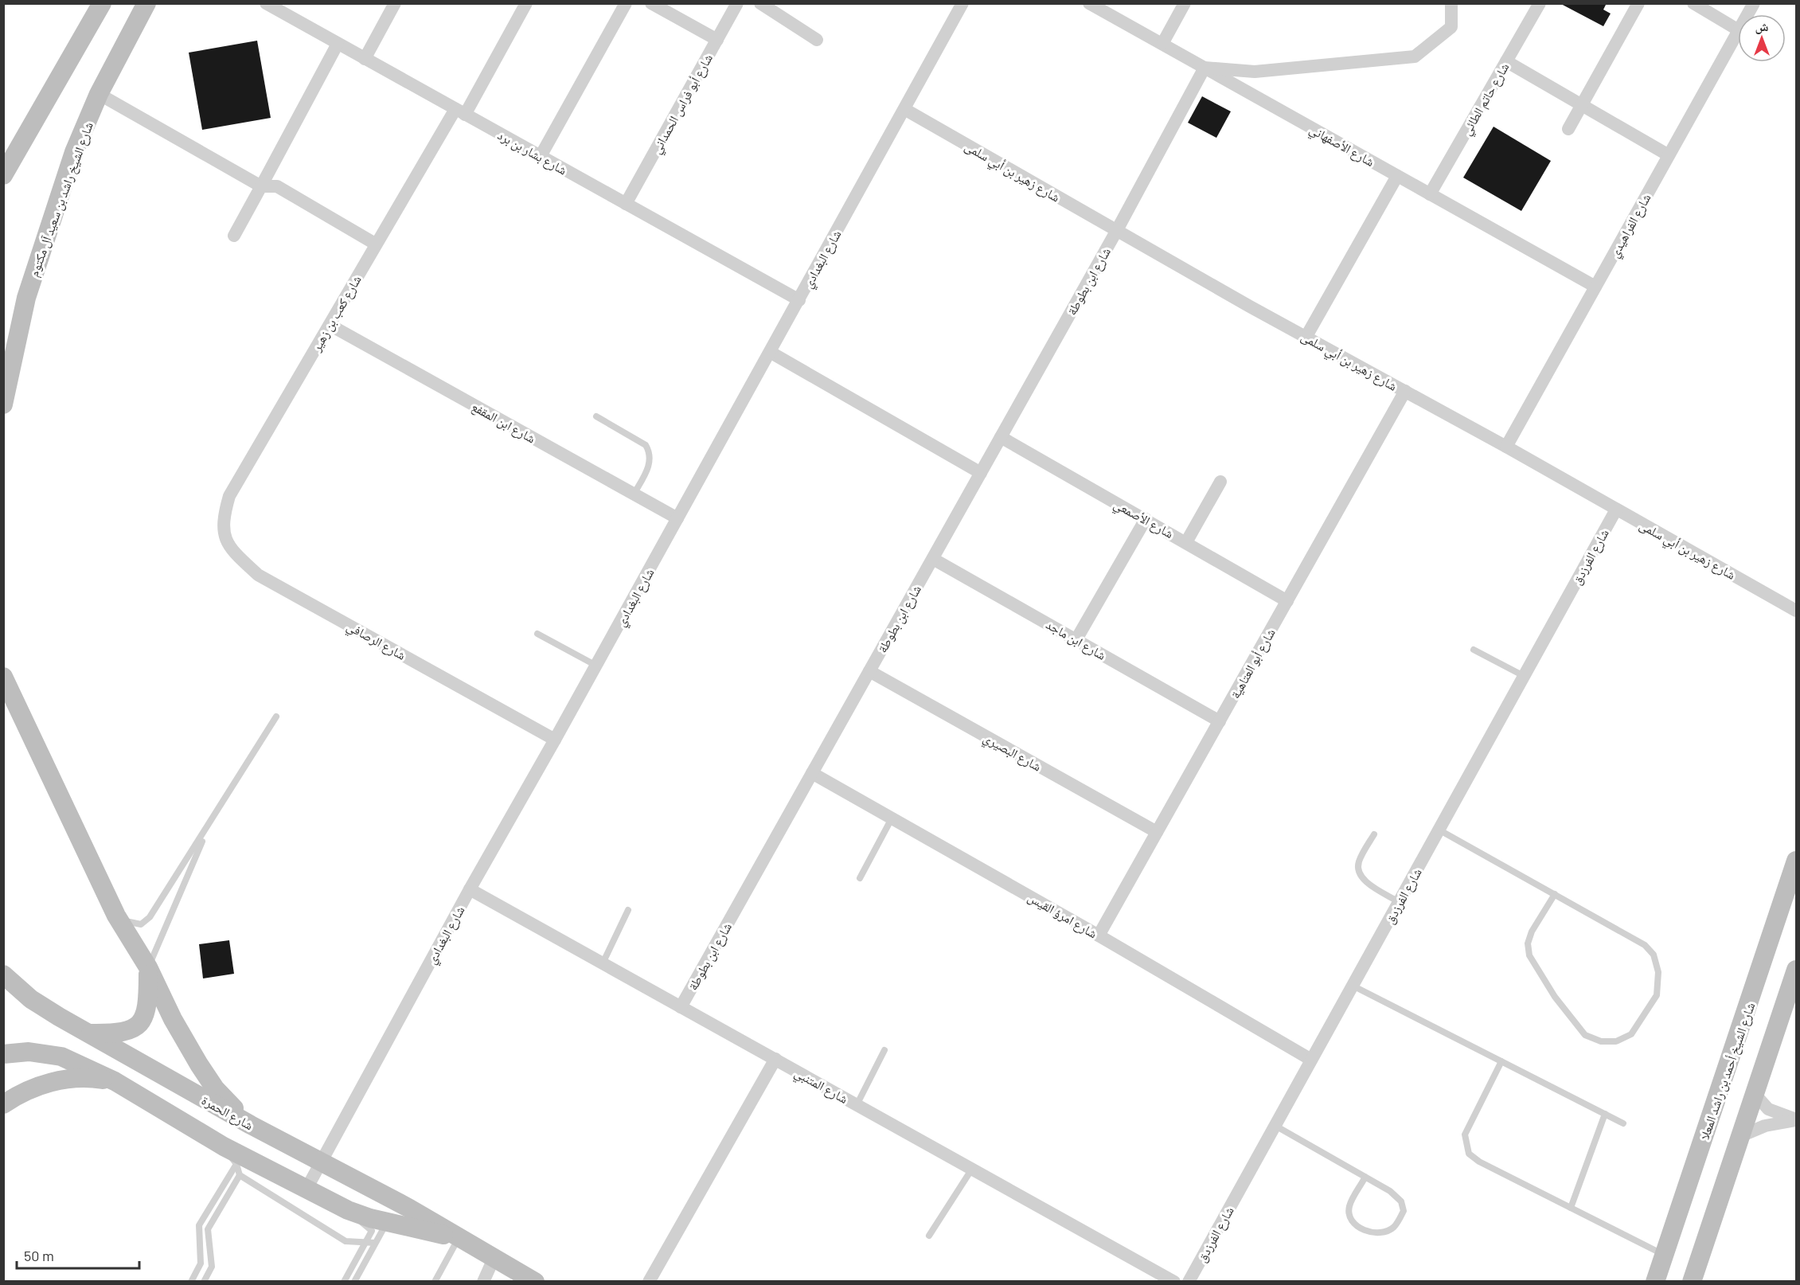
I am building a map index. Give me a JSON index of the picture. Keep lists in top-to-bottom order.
{
  "streets": {
    "street": [
      "شارع حاتم الطائي",
      "شارع أبو فراس الحمداني",
      "شارع الأصفهاني",
      "شارع بشار بن برد",
      "شارع زهير بن أبي سلمى",
      "شارع الشيخ راشد بن سعيد آل مكتوم",
      "شارع الفراهيدي",
      "شارع البغدادي",
      "شارع ابن بطوطة",
      "شارع كعب بن زهير",
      "شارع ابن المقفع",
      "شارع الأصمعي",
      "شارع الفرزدق",
      "شارع ابن ماجد",
      "شارع الرصافي",
      "شارع أبو العتاهية",
      "شارع البصيري",
      "شارع امرؤ القيس",
      "شارع الشيخ أحمد بن راشد المعلا",
      "شارع المتنبي",
      "شارع الحمرة"
    ]
  },
  "crossings": [
    ["شارع حاتم الطائي", "شارع الأصفهاني"],
    ["شارع أبو فراس الحمداني", "شارع بشار بن برد"],
    ["شارع الأصفهاني", "شارع الفراهيدي"],
    ["شارع الأصفهاني", "شارع ابن بطوطة"],
    ["شارع بشار بن برد", "شارع البغدادي"],
    ["شارع بشار بن برد", "شارع كعب بن زهير"],
    ["شارع زهير بن أبي سلمى", "شارع الفراهيدي"],
    ["شارع زهير بن أبي سلمى", "شارع البغدادي"],
    ["شارع زهير بن أبي سلمى", "شارع ابن بطوطة"],
    ["شارع زهير بن أبي سلمى", "شارع الفرزدق"],
    ["شارع زهير بن أبي سلمى", "شارع أبو العتاهية"],
    ["شارع البغدادي", "شارع ابن المقفع"],
    ["شارع البغدادي", "شارع الرصافي"],
    ["شارع البغدادي", "شارع المتنبي"],
    ["شارع البغدادي", "شارع الحمرة"],
    ["شارع ابن بطوطة", "شارع الأصمعي"],
    ["شارع ابن بطوطة", "شارع ابن ماجد"],
    ["شارع ابن بطوطة", "شارع البصيري"],
    ["شارع ابن بطوطة", "شارع امرؤ القيس"],
    ["شارع ابن بطوطة", "شارع المتنبي"],
    ["شارع كعب بن زهير", "شارع ابن المقفع"],
    ["شارع كعب بن زهير", "شارع الرصافي"],
    ["شارع الأصمعي", "شارع أبو العتاهية"],
    ["شارع الفرزدق", "شارع امرؤ القيس"],
    ["شارع ابن ماجد", "شارع أبو العتاهية"],
    ["شارع أبو العتاهية", "شارع البصيري"],
    ["شارع أبو العتاهية", "شارع امرؤ القيس"]
  ],
  "scale_bar": "50 m",
  "north": "top"
}
